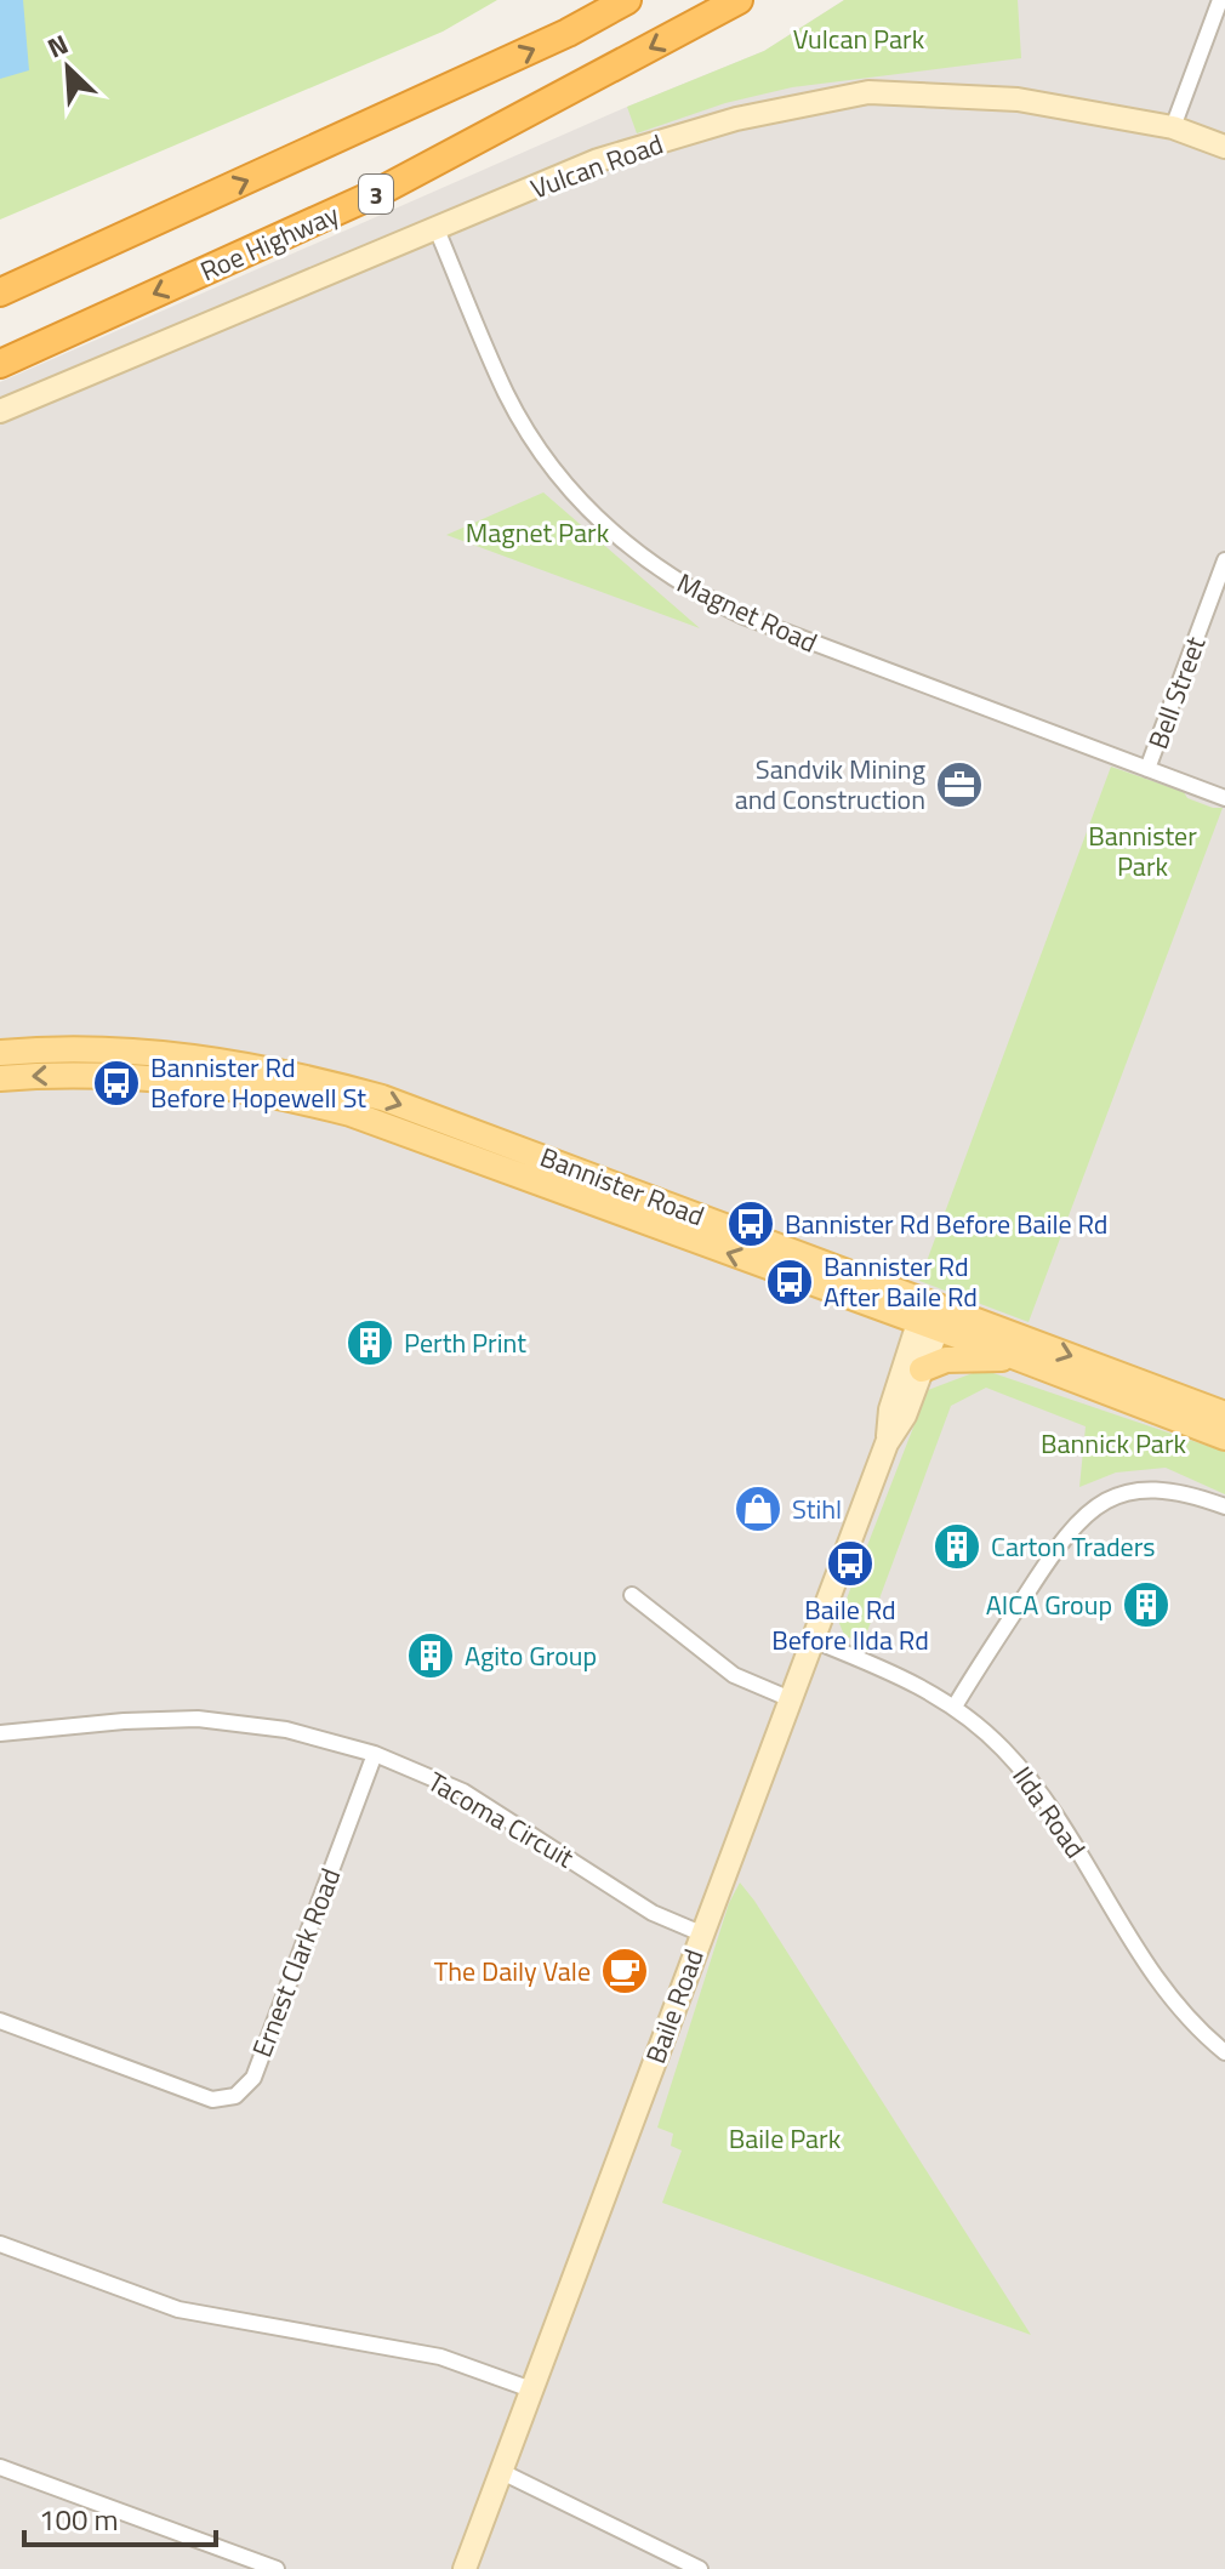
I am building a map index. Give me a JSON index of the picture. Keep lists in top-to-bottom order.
{
  "streets": {
    "highway": ["3", "Roe Highway"],
    "main road": ["Bannister Road"],
    "street": [
      "Vulcan Road",
      "Magnet Road",
      "Bell Street",
      "Ilda Road",
      "Tacoma Circuit",
      "Ernest Clark Road",
      "Baile Road"
    ]
  },
  "crossings": [
    ["Vulcan Road", "Magnet Road"],
    ["Magnet Road", "Bell Street"],
    ["Bannister Road", "Baile Road"],
    ["Ilda Road", "Baile Road"],
    ["Tacoma Circuit", "Ernest Clark Road"],
    ["Tacoma Circuit", "Baile Road"]
  ],
  "parks": [
    "Vulcan Park",
    "Magnet Park",
    "Bannister Park",
    "Bannick Park",
    "Baile Park"
  ],
  "places": {
    "office": ["Sandvik Mining and Construction"],
    "bus stop": [
      "Bannister Rd Before Hopewell St",
      "Bannister Rd Before Baile Rd",
      "Bannister Rd After Baile Rd",
      "Baile Rd Before Ilda Rd"
    ],
    "building": [
      "Perth Print",
      "Carton Traders",
      "AICA Group",
      "Agito Group"
    ],
    "shop": ["Stihl"],
    "cafe": ["The Daily Vale"]
  },
  "scale_bar": "100 m",
  "north": "top left"
}
